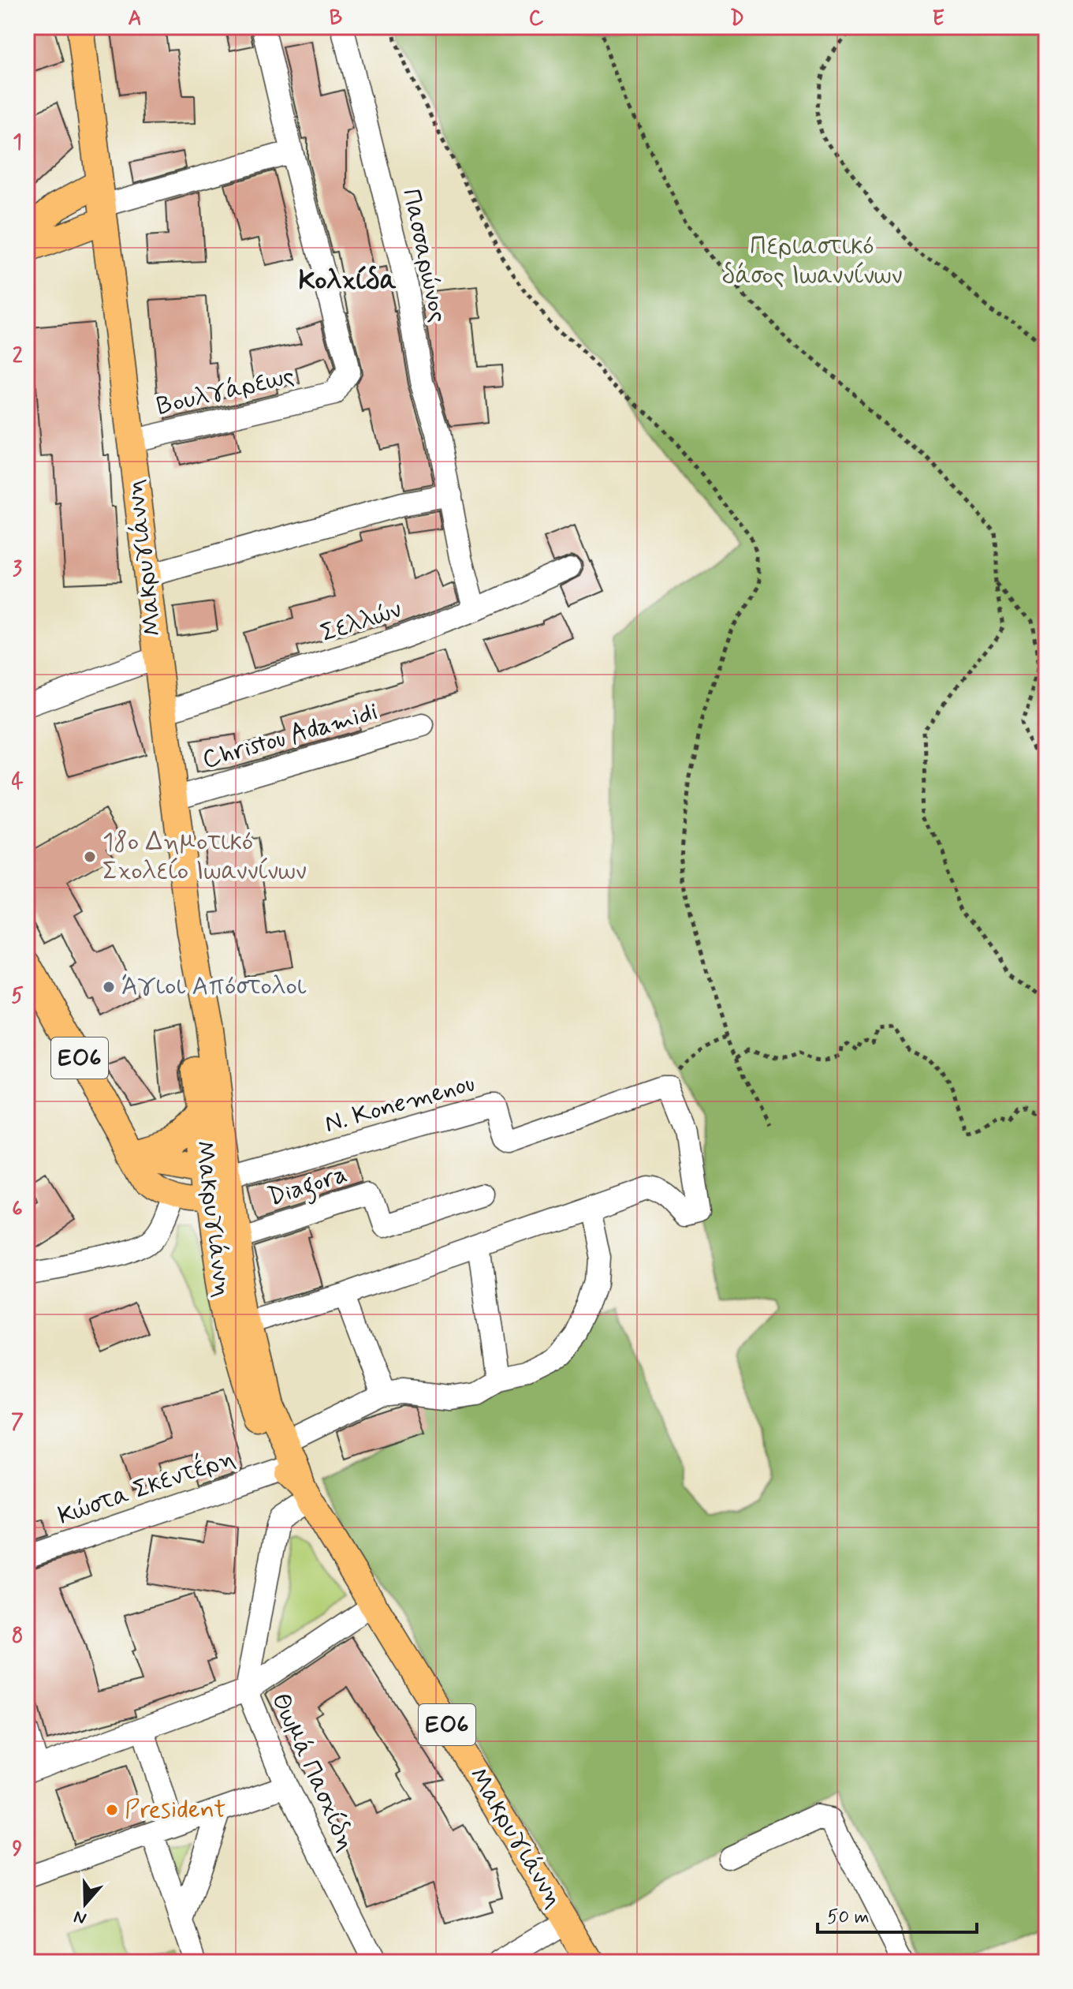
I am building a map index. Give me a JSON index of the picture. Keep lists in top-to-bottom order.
{
  "streets": {
    "main road": ["Μακρυγιάννη", "ΕΟ6"],
    "street": [
      "Πασσαρώνος",
      "Βουλγάρεως",
      "Σελλών",
      "Christou Adamidi",
      "N. Konemenou",
      "Diagora",
      "Κώστα Σκεντέρη",
      "Θωμά Πασχίδη"
    ]
  },
  "crossings": [
    ["Πασσαρώνος", "Σελλών"],
    ["Βουλγάρεως", "Μακρυγιάννη"],
    ["Μακρυγιάννη", "Σελλών"],
    ["Μακρυγιάννη", "Christou Adamidi"],
    ["Μακρυγιάννη", "ΕΟ6"],
    ["Μακρυγιάννη", "N. Konemenou"],
    ["Μακρυγιάννη", "Diagora"],
    ["Μακρυγιάννη", "Κώστα Σκεντέρη"],
    ["Μακρυγιάννη", "Θωμά Πασχίδη"],
    ["ΕΟ6", "N. Konemenou"],
    ["Κώστα Σκεντέρη", "Θωμά Πασχίδη"]
  ],
  "districts": ["Κολχίδα"],
  "parks": ["Περιαστικό δάσος Ιωαννίνων"],
  "places": ["18ο Δημοτικό Σχολείο Ιωαννίνων", "Άγιοι Απόστολοι", "President"],
  "scale_bar": "50 m",
  "north": "bottom",
  "grid": {
    "columns": [
      "A",
      "B",
      "C",
      "D",
      "E"
    ],
    "rows": [
      "1",
      "2",
      "3",
      "4",
      "5",
      "6",
      "7",
      "8",
      "9"
    ]
  }
}
